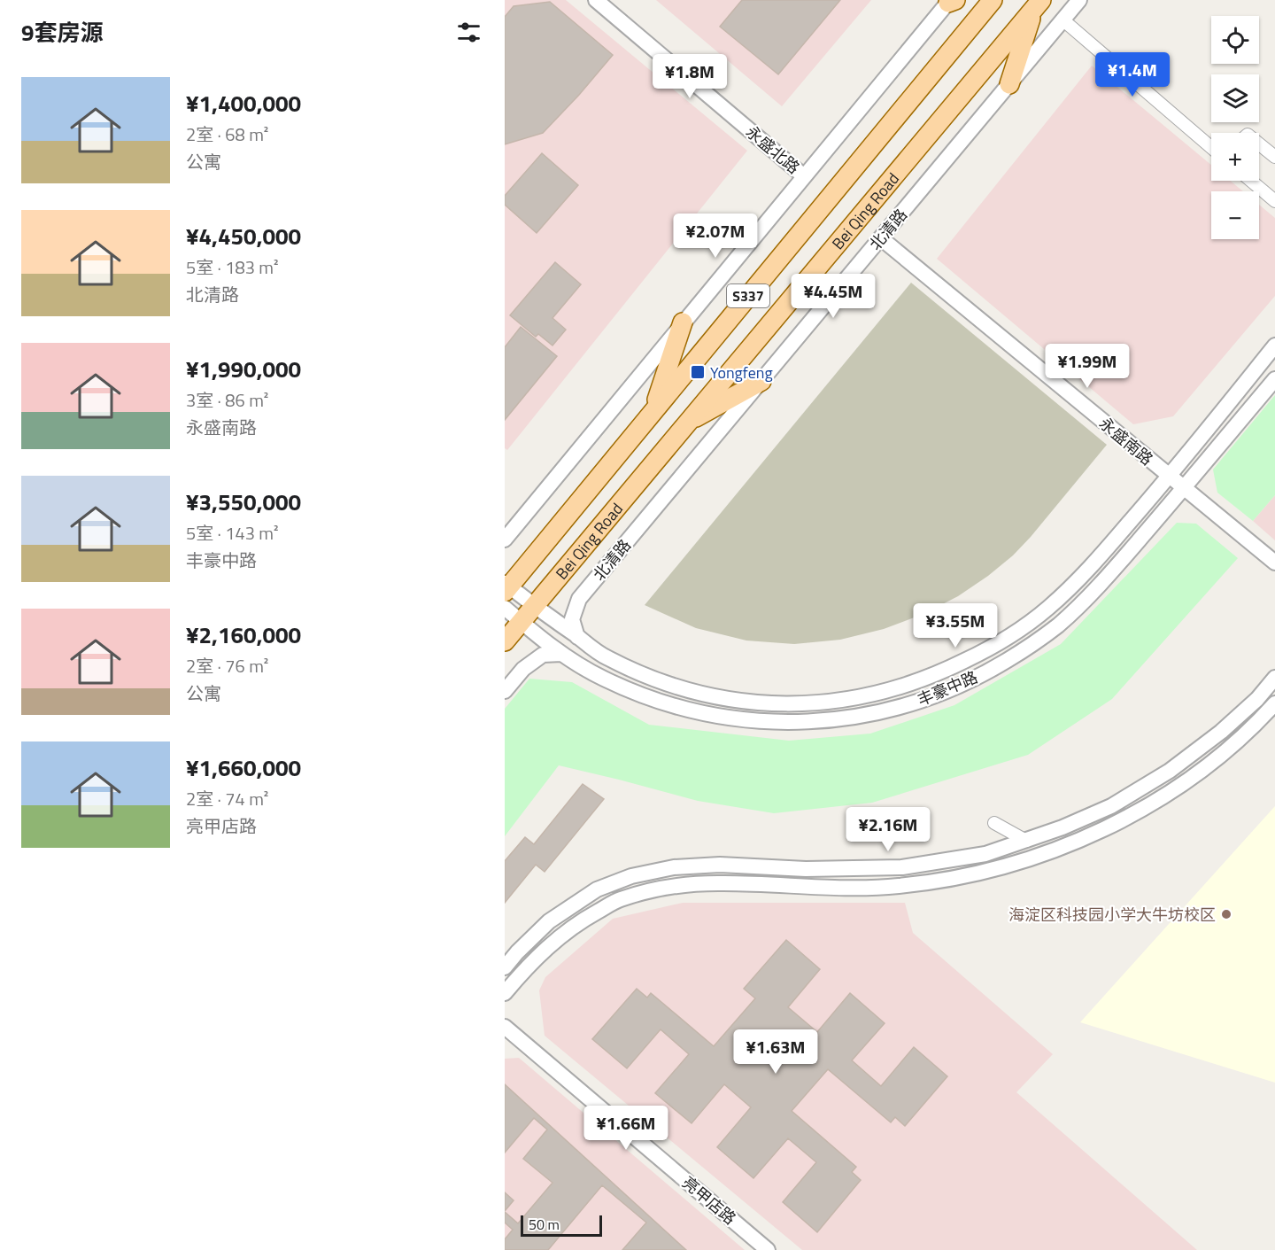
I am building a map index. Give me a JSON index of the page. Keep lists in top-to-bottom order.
{
  "streets": {
    "main road": ["Bei Qing Road", "S337"],
    "street": [
      "永盛北路",
      "北清路",
      "永盛南路",
      "丰豪中路",
      "亮甲店路"
    ]
  },
  "crossings": [
    ["Bei Qing Road", "丰豪中路"],
    ["北清路", "永盛南路"],
    ["北清路", "丰豪中路"],
    ["永盛南路", "丰豪中路"]
  ],
  "places": {
    "transit": ["Yongfeng"],
    "other": ["海淀区科技园小学大牛坊校区"]
  },
  "scale_bar": "50 m",
  "page": {
    "heading": "9套房源",
    "map_buttons": ["+", "−"],
    "price": [
      "¥1.4M",
      "¥1.8M",
      "¥2.07M",
      "¥4.45M",
      "¥1.99M",
      "¥3.55M",
      "¥2.16M",
      "¥1.63M",
      "¥1.66M"
    ],
    "list": [
      {
        "name": "¥1,400,000",
        "note": "2室 · 68 m² · 公寓"
      },
      {
        "name": "¥4,450,000",
        "note": "5室 · 183 m² · 北清路"
      },
      {
        "name": "¥1,990,000",
        "note": "3室 · 86 m² · 永盛南路"
      },
      {
        "name": "¥3,550,000",
        "note": "5室 · 143 m² · 丰豪中路"
      },
      {
        "name": "¥2,160,000",
        "note": "2室 · 76 m² · 公寓"
      },
      {
        "name": "¥1,660,000",
        "note": "2室 · 74 m² · 亮甲店路"
      }
    ],
    "scale": "50 m"
  }
}
